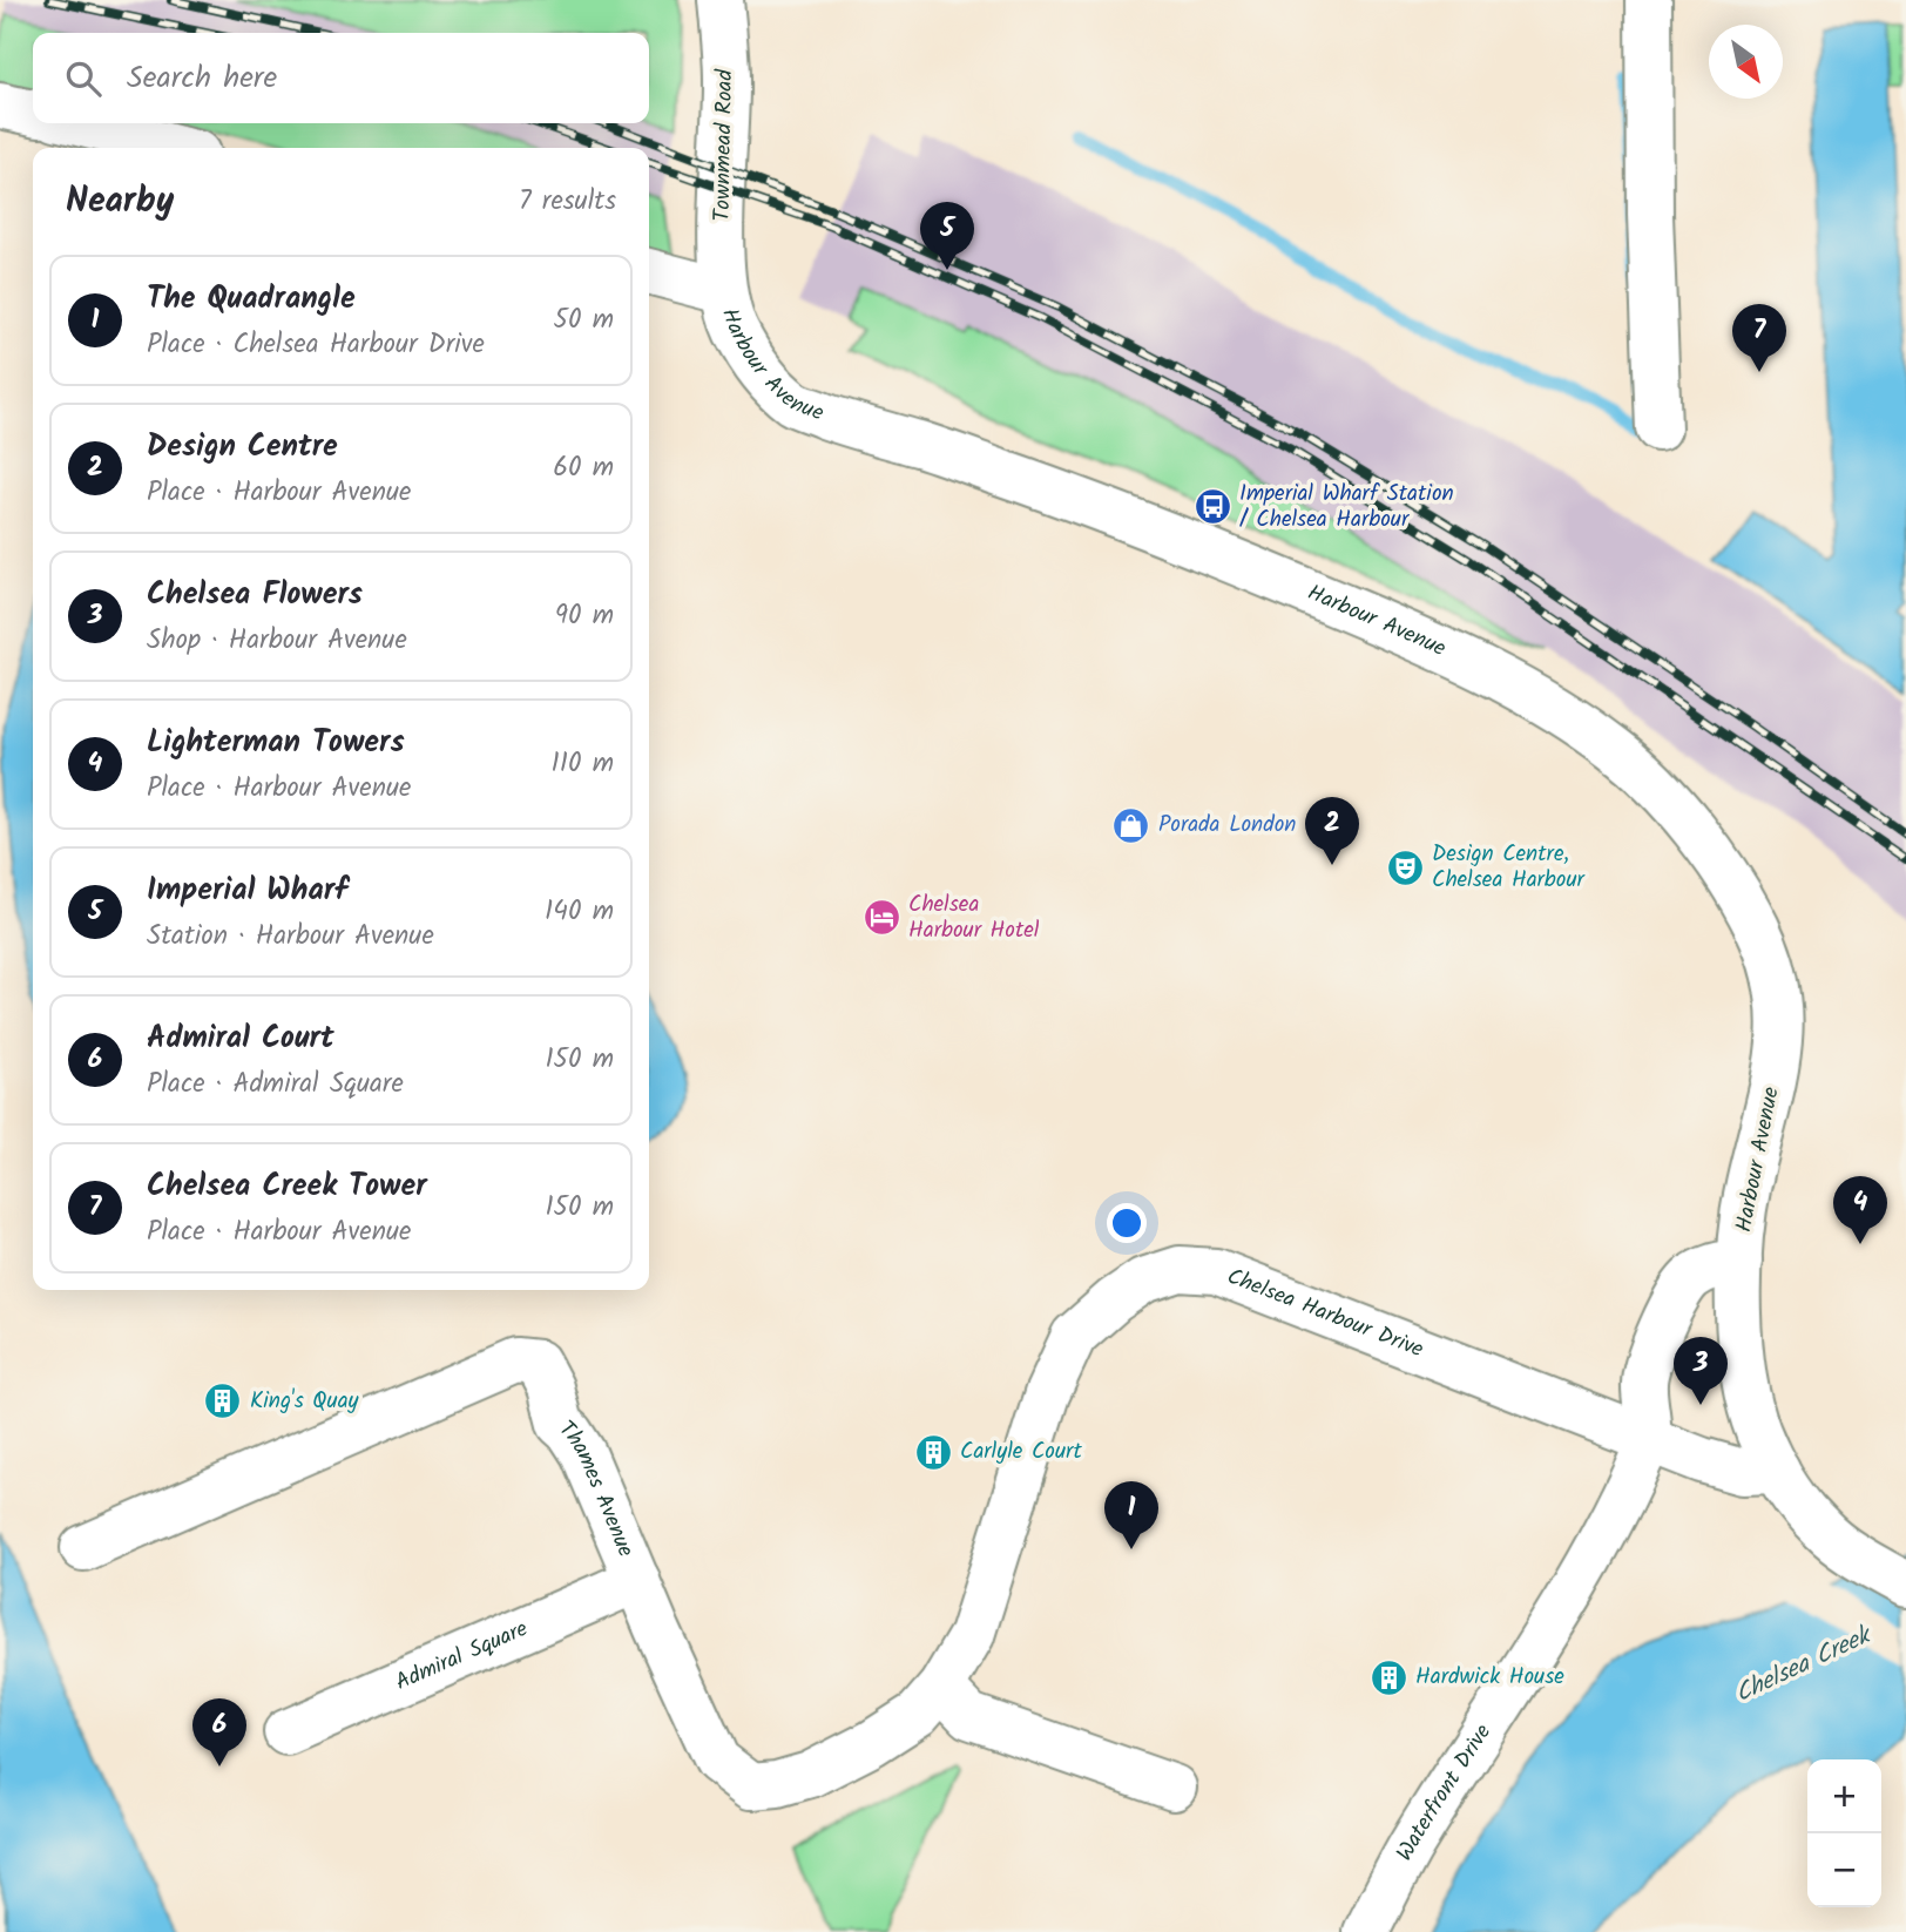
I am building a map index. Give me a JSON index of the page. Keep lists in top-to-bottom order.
{
  "streets": {
    "street": [
      "Townmead Road",
      "Harbour Avenue",
      "Chelsea Harbour Drive",
      "Thames Avenue",
      "Admiral Square",
      "Waterfront Drive"
    ]
  },
  "crossings": [
    ["Townmead Road", "Harbour Avenue"],
    ["Harbour Avenue", "Chelsea Harbour Drive"],
    ["Harbour Avenue", "Waterfront Drive"],
    ["Chelsea Harbour Drive", "Thames Avenue"],
    ["Chelsea Harbour Drive", "Waterfront Drive"],
    ["Thames Avenue", "Admiral Square"]
  ],
  "water": ["Chelsea Creek"],
  "places": {
    "bus stop": ["Imperial Wharf Station / Chelsea Harbour"],
    "shop": ["Porada London"],
    "theatre": ["Design Centre, Chelsea Harbour"],
    "hotel": ["Chelsea Harbour Hotel"],
    "building": ["King's Quay", "Carlyle Court", "Hardwick House"]
  },
  "north": "bottom right",
  "page": {
    "search": "Search here",
    "heading": ["Nearby", "7 results"],
    "pins": [
      "5",
      "7",
      "2",
      "4",
      "3",
      "1",
      "6"
    ],
    "list": [
      {
        "mark": "1",
        "name": "The Quadrangle",
        "note": "Place · Chelsea Harbour Drive",
        "value": "50 m"
      },
      {
        "mark": "2",
        "name": "Design Centre",
        "note": "Place · Harbour Avenue",
        "value": "60 m"
      },
      {
        "mark": "3",
        "name": "Chelsea Flowers",
        "note": "Shop · Harbour Avenue",
        "value": "90 m"
      },
      {
        "mark": "4",
        "name": "Lighterman Towers",
        "note": "Place · Harbour Avenue",
        "value": "110 m"
      },
      {
        "mark": "5",
        "name": "Imperial Wharf",
        "note": "Station · Harbour Avenue",
        "value": "140 m"
      },
      {
        "mark": "6",
        "name": "Admiral Court",
        "note": "Place · Admiral Square",
        "value": "150 m"
      },
      {
        "mark": "7",
        "name": "Chelsea Creek Tower",
        "note": "Place · Harbour Avenue",
        "value": "150 m"
      }
    ],
    "map_buttons": ["+", "−"]
  }
}
